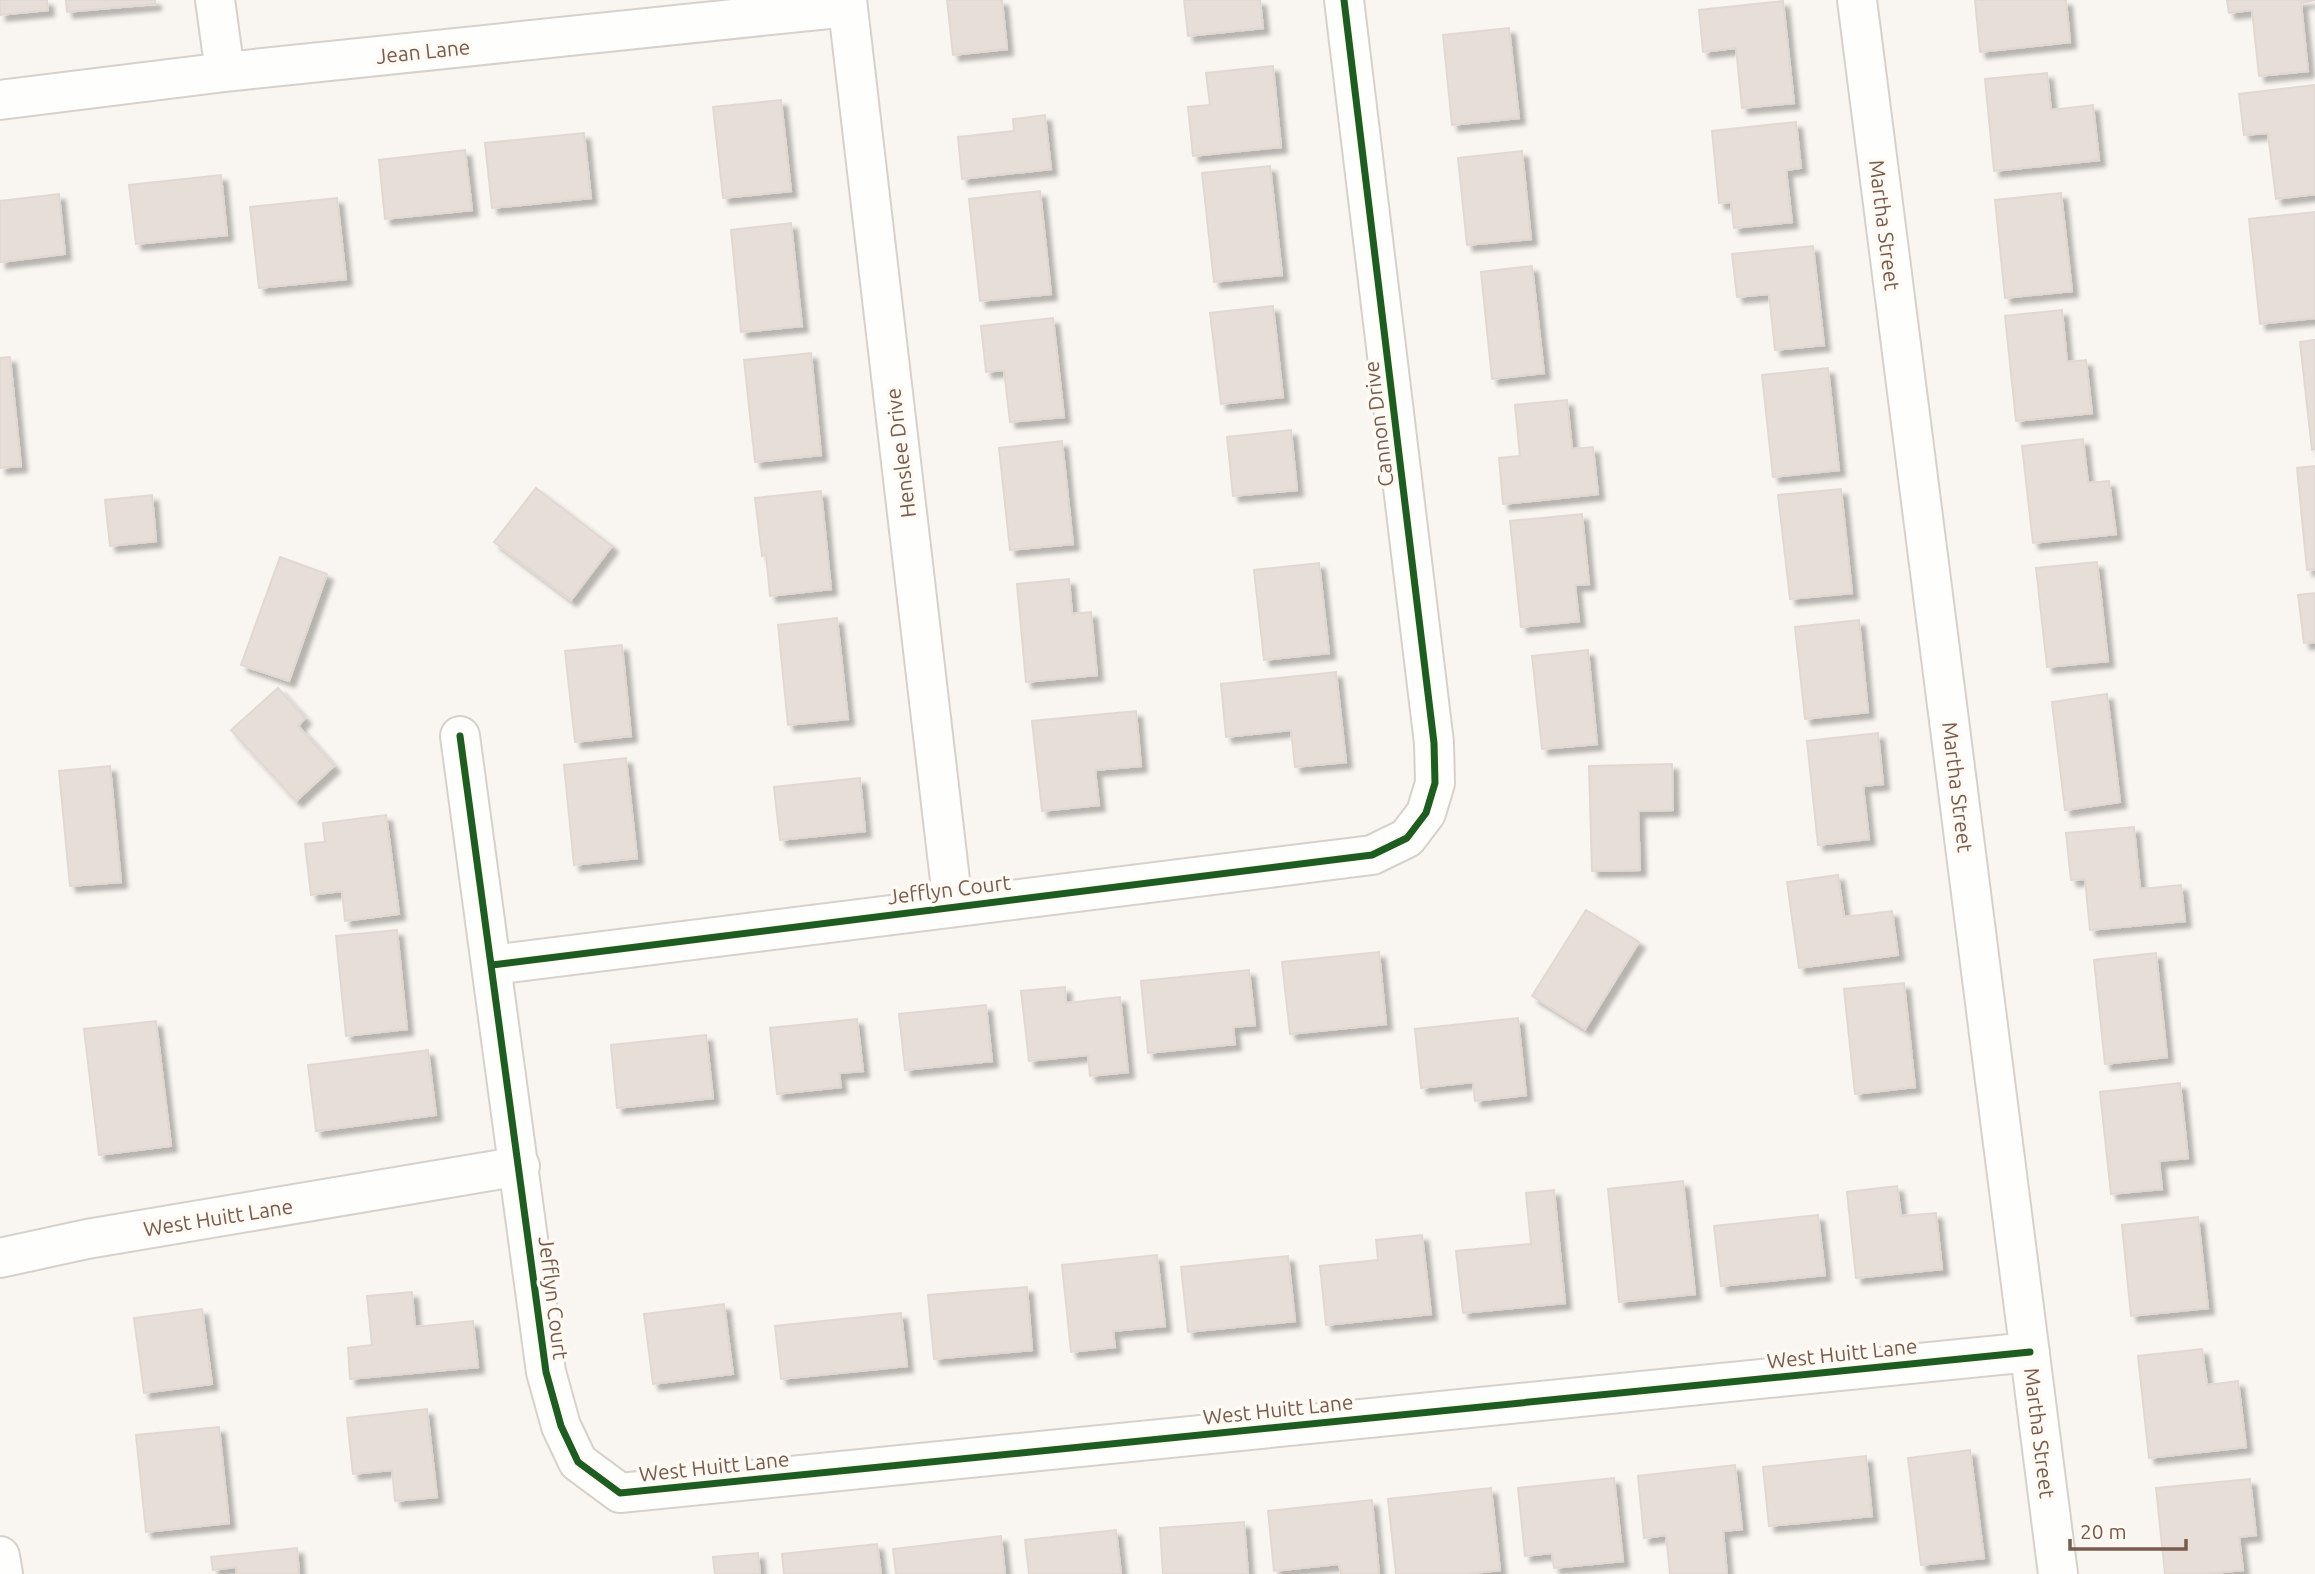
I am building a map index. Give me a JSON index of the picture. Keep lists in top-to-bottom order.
{
  "streets": {
    "street": [
      "Jean Lane",
      "Martha Street",
      "Cannon Drive",
      "Henslee Drive",
      "Jefflyn Court",
      "West Huitt Lane"
    ]
  },
  "crossings": [
    ["Jean Lane", "Henslee Drive"],
    ["Martha Street", "West Huitt Lane"],
    ["Cannon Drive", "Jefflyn Court"],
    ["Henslee Drive", "Jefflyn Court"],
    ["Jefflyn Court", "West Huitt Lane"]
  ],
  "scale_bar": "20 m"
}
